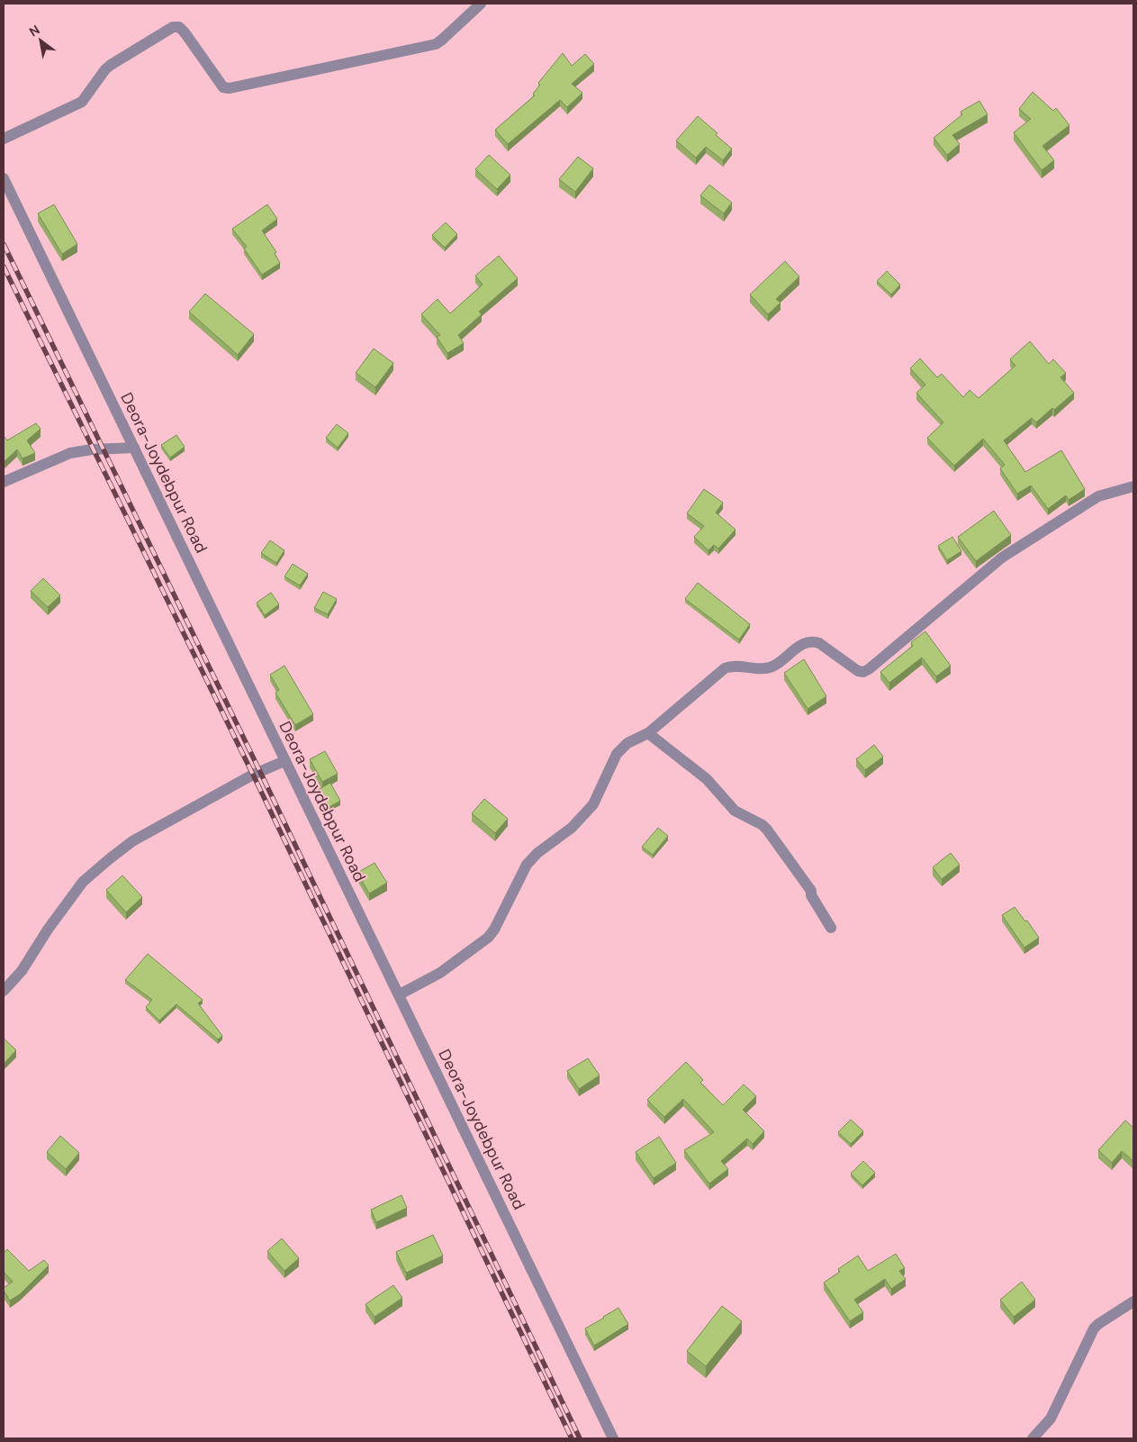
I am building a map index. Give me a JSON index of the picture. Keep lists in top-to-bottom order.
{
  "streets": {
    "street": ["Deora-Joydebpur Road"]
  },
  "north": "top left"
}
